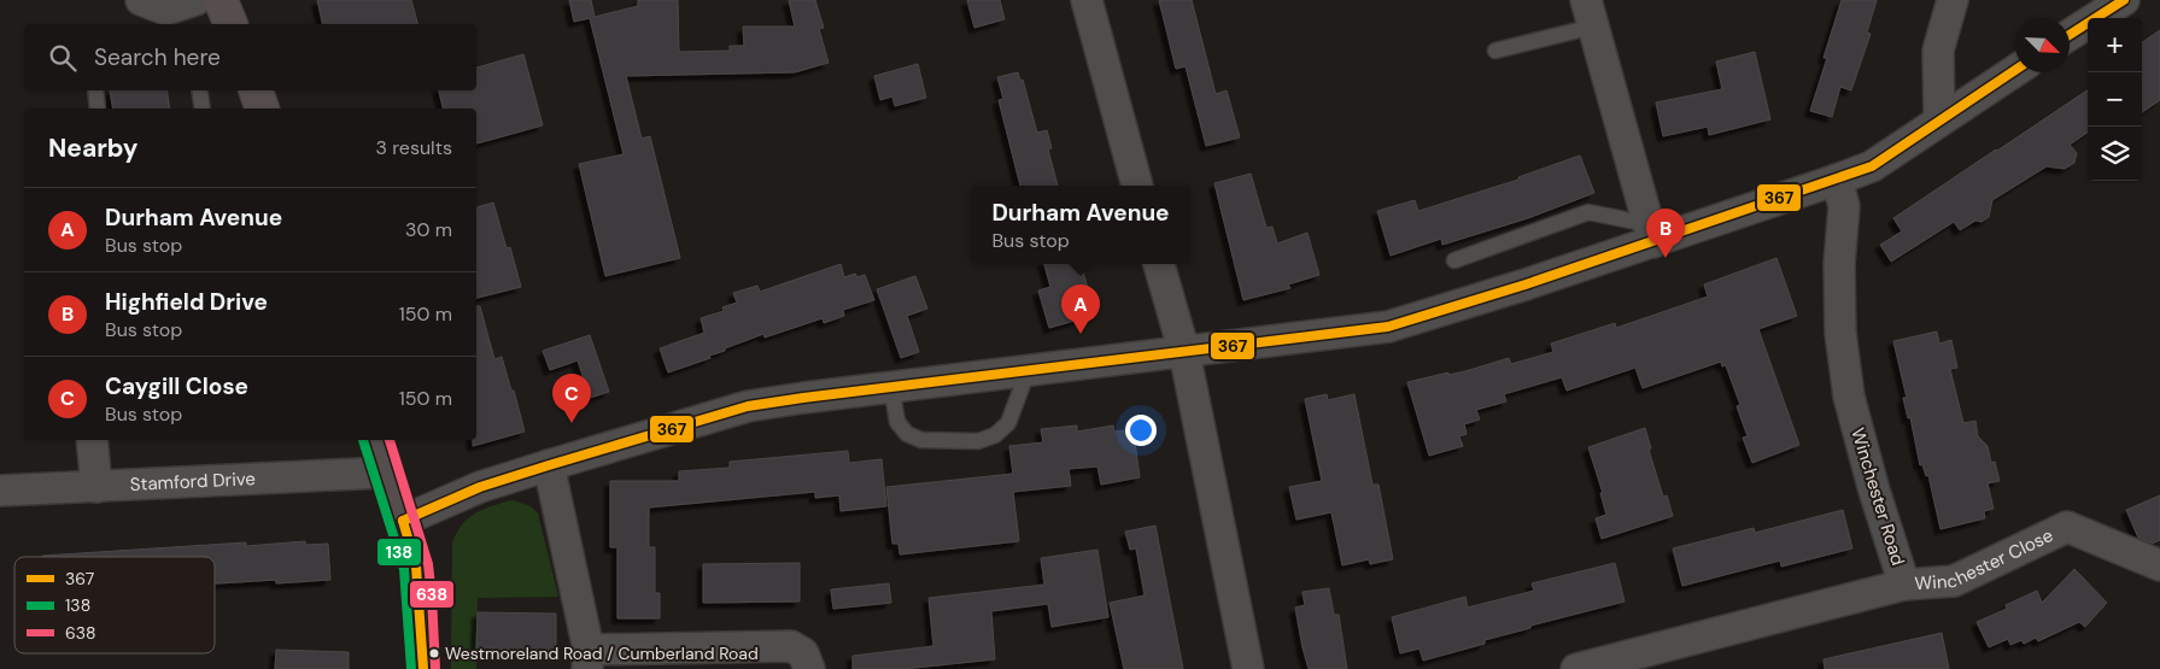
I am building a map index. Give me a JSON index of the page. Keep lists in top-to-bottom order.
{
  "streets": {
    "street": ["Stamford Drive", "Winchester Road", "Winchester Close"]
  },
  "crossings": [
    ["Winchester Road", "Winchester Close"]
  ],
  "places": ["Westmoreland Road / Cumberland Road"],
  "lines": ["transit line 367", "transit line 138", "transit line 638"],
  "legend": ["367", "138", "638"],
  "north": "bottom right",
  "page": {
    "map_buttons": ["+", "−"],
    "search": "Search here",
    "heading": ["Nearby", "3 results"],
    "popup": ["Durham Avenue", "Bus stop"],
    "list": [
      {
        "mark": "A",
        "name": "Durham Avenue",
        "note": "Bus stop",
        "value": "30 m"
      },
      {
        "mark": "B",
        "name": "Highfield Drive",
        "note": "Bus stop",
        "value": "150 m"
      },
      {
        "mark": "C",
        "name": "Caygill Close",
        "note": "Bus stop",
        "value": "150 m"
      }
    ],
    "pins": ["B", "A", "C"]
  }
}
